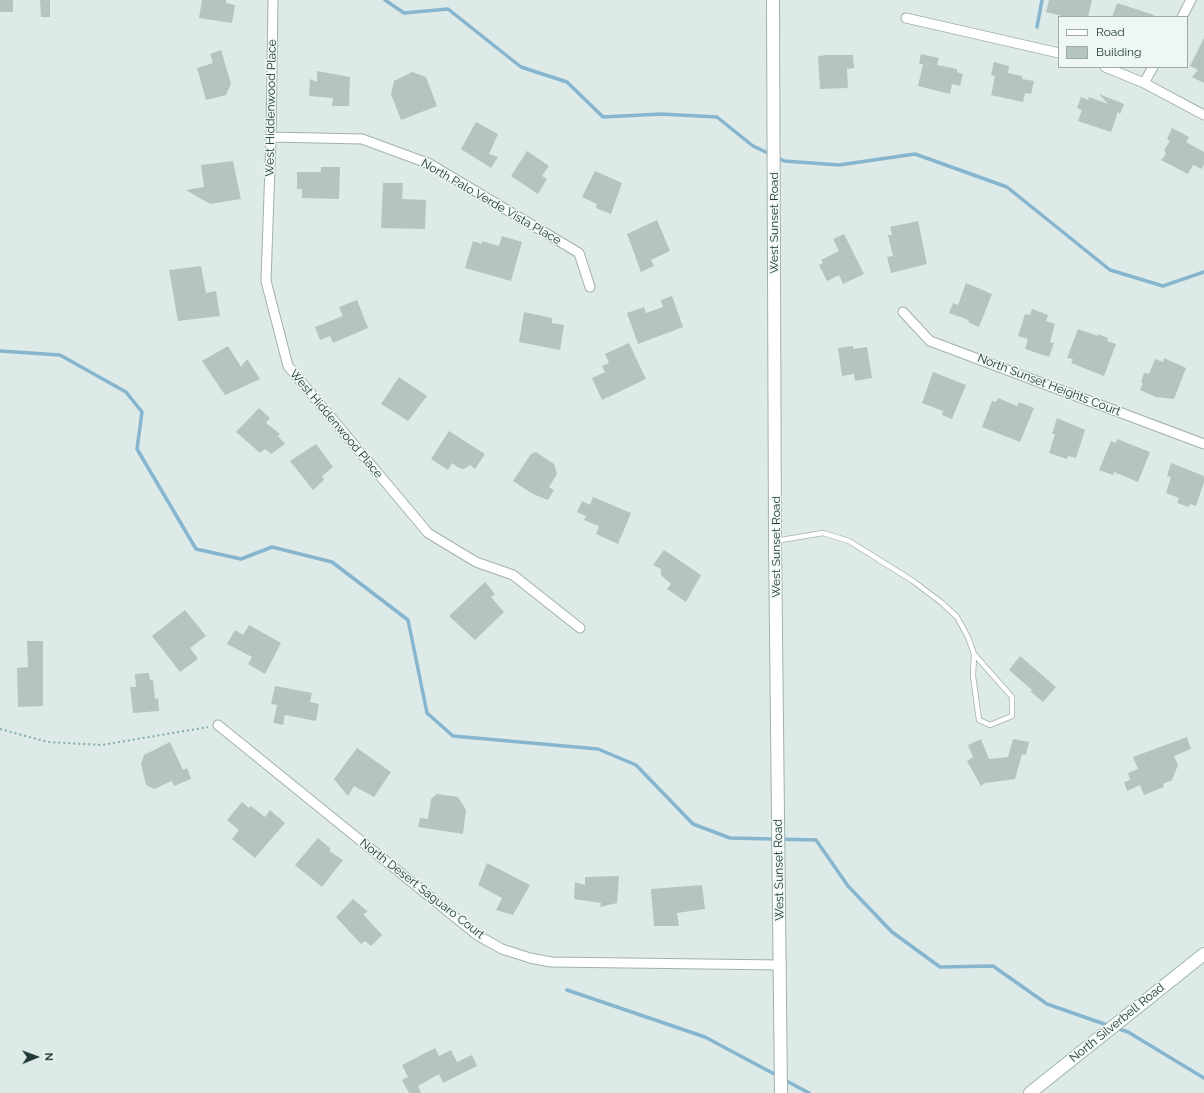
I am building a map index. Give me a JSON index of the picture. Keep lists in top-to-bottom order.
{
  "streets": {
    "street": [
      "West Hiddenwood Place",
      "North Palo Verde Vista Place",
      "West Sunset Road",
      "North Sunset Heights Court",
      "North Desert Saguaro Court",
      "North Silverbell Road"
    ]
  },
  "crossings": [
    ["West Hiddenwood Place", "North Palo Verde Vista Place"],
    ["West Sunset Road", "North Desert Saguaro Court"]
  ],
  "legend": ["Road", "Building"],
  "north": "right"
}
